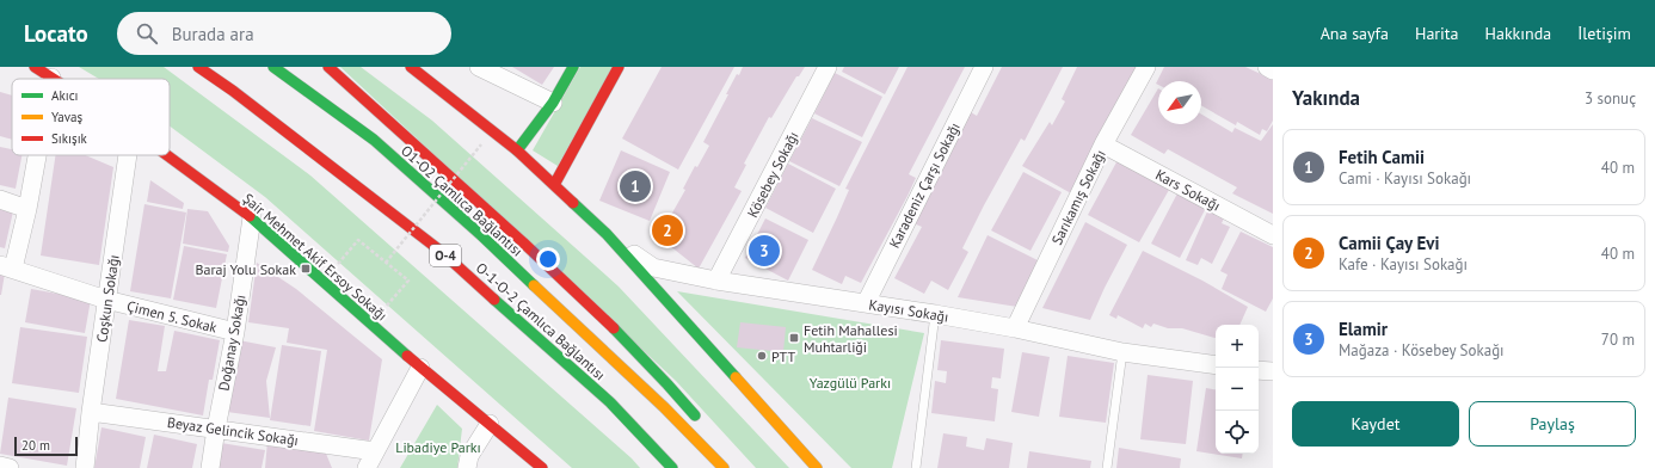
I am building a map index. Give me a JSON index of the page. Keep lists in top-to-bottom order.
{
  "streets": {
    "main road": [
      "O1-O2 Çamlıca Bağlantısı",
      "O-4",
      "Şair Mehmet Akif Ersoy Sokağı",
      "O-1-O-2 Çamlıca Bağlantısı"
    ],
    "street": [
      "Kösebey Sokağı",
      "Karadeniz Çarşı Sokağı",
      "Kars Sokağı",
      "Sarıkamış Sokağı",
      "Coşkun Sokağı",
      "Kayısı Sokağı",
      "Çimen 5. Sokak",
      "Doğanay Sokağı",
      "Beyaz Gelincik Sokağı"
    ]
  },
  "crossings": [
    ["Kösebey Sokağı", "Kayısı Sokağı"],
    ["Karadeniz Çarşı Sokağı", "Kayısı Sokağı"],
    ["Kars Sokağı", "Sarıkamış Sokağı"],
    ["Sarıkamış Sokağı", "Kayısı Sokağı"],
    ["Şair Mehmet Akif Ersoy Sokağı", "Doğanay Sokağı"],
    ["Coşkun Sokağı", "Çimen 5. Sokak"],
    ["Coşkun Sokağı", "Beyaz Gelincik Sokağı"],
    ["Çimen 5. Sokak", "Doğanay Sokağı"],
    ["Doğanay Sokağı", "Beyaz Gelincik Sokağı"]
  ],
  "parks": ["Yazgülü Parkı", "Libadiye Parkı"],
  "places": {
    "transit": ["Baraj Yolu Sokak", "Fetih Mahallesi Muhtarliği"],
    "other": ["PTT"]
  },
  "legend": ["Akıcı", "Yavaş", "Sıkışık"],
  "scale_bar": "20 m",
  "north": "bottom left",
  "page": {
    "header": "Locato",
    "search": "Burada ara",
    "nav": [
      "Ana sayfa",
      "Harita",
      "Hakkında",
      "İletişim"
    ],
    "heading": ["Yakında", "3 sonuç"],
    "list": [
      {
        "mark": "1",
        "name": "Fetih Camii",
        "note": "Cami · Kayısı Sokağı",
        "value": "40 m"
      },
      {
        "mark": "2",
        "name": "Camii Çay Evi",
        "note": "Kafe · Kayısı Sokağı",
        "value": "40 m"
      },
      {
        "mark": "3",
        "name": "Elamir",
        "note": "Mağaza · Kösebey Sokağı",
        "value": "70 m"
      }
    ],
    "pins": ["1", "2", "3"],
    "map_buttons": ["+", "−"],
    "buttons": ["Kaydet", "Paylaş"],
    "scale": "20 m"
  }
}
